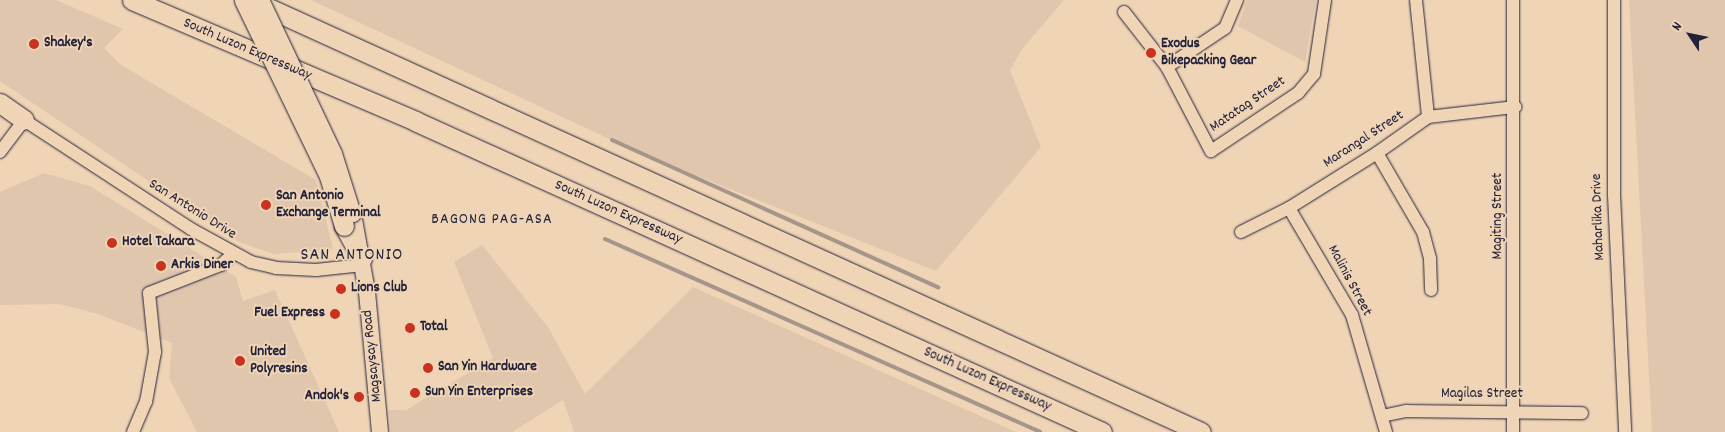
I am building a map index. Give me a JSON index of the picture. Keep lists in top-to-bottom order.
{
  "streets": {
    "highway": ["South Luzon Expressway"],
    "main road": ["Magsaysay Road"],
    "street": [
      "Matatag Street",
      "Marangal Street",
      "San Antonio Drive",
      "Magiting Street",
      "Maharlika Drive",
      "Malinis Street",
      "Magilas Street"
    ]
  },
  "crossings": [
    ["Marangal Street", "Magiting Street"],
    ["Marangal Street", "Malinis Street"],
    ["San Antonio Drive", "Magsaysay Road"],
    ["Magiting Street", "Magilas Street"],
    ["Malinis Street", "Magilas Street"]
  ],
  "districts": ["BAGONG PAG-ASA", "SAN ANTONIO"],
  "places": [
    "Shakey's",
    "Exodus Bikepacking Gear",
    "San Antonio Exchange Terminal",
    "Hotel Takara",
    "Arkis Diner",
    "Lions Club",
    "Fuel Express",
    "Total",
    "United Polyresins",
    "San Yin Hardware",
    "Sun Yin Enterprises",
    "Andok's"
  ],
  "north": "top left"
}
